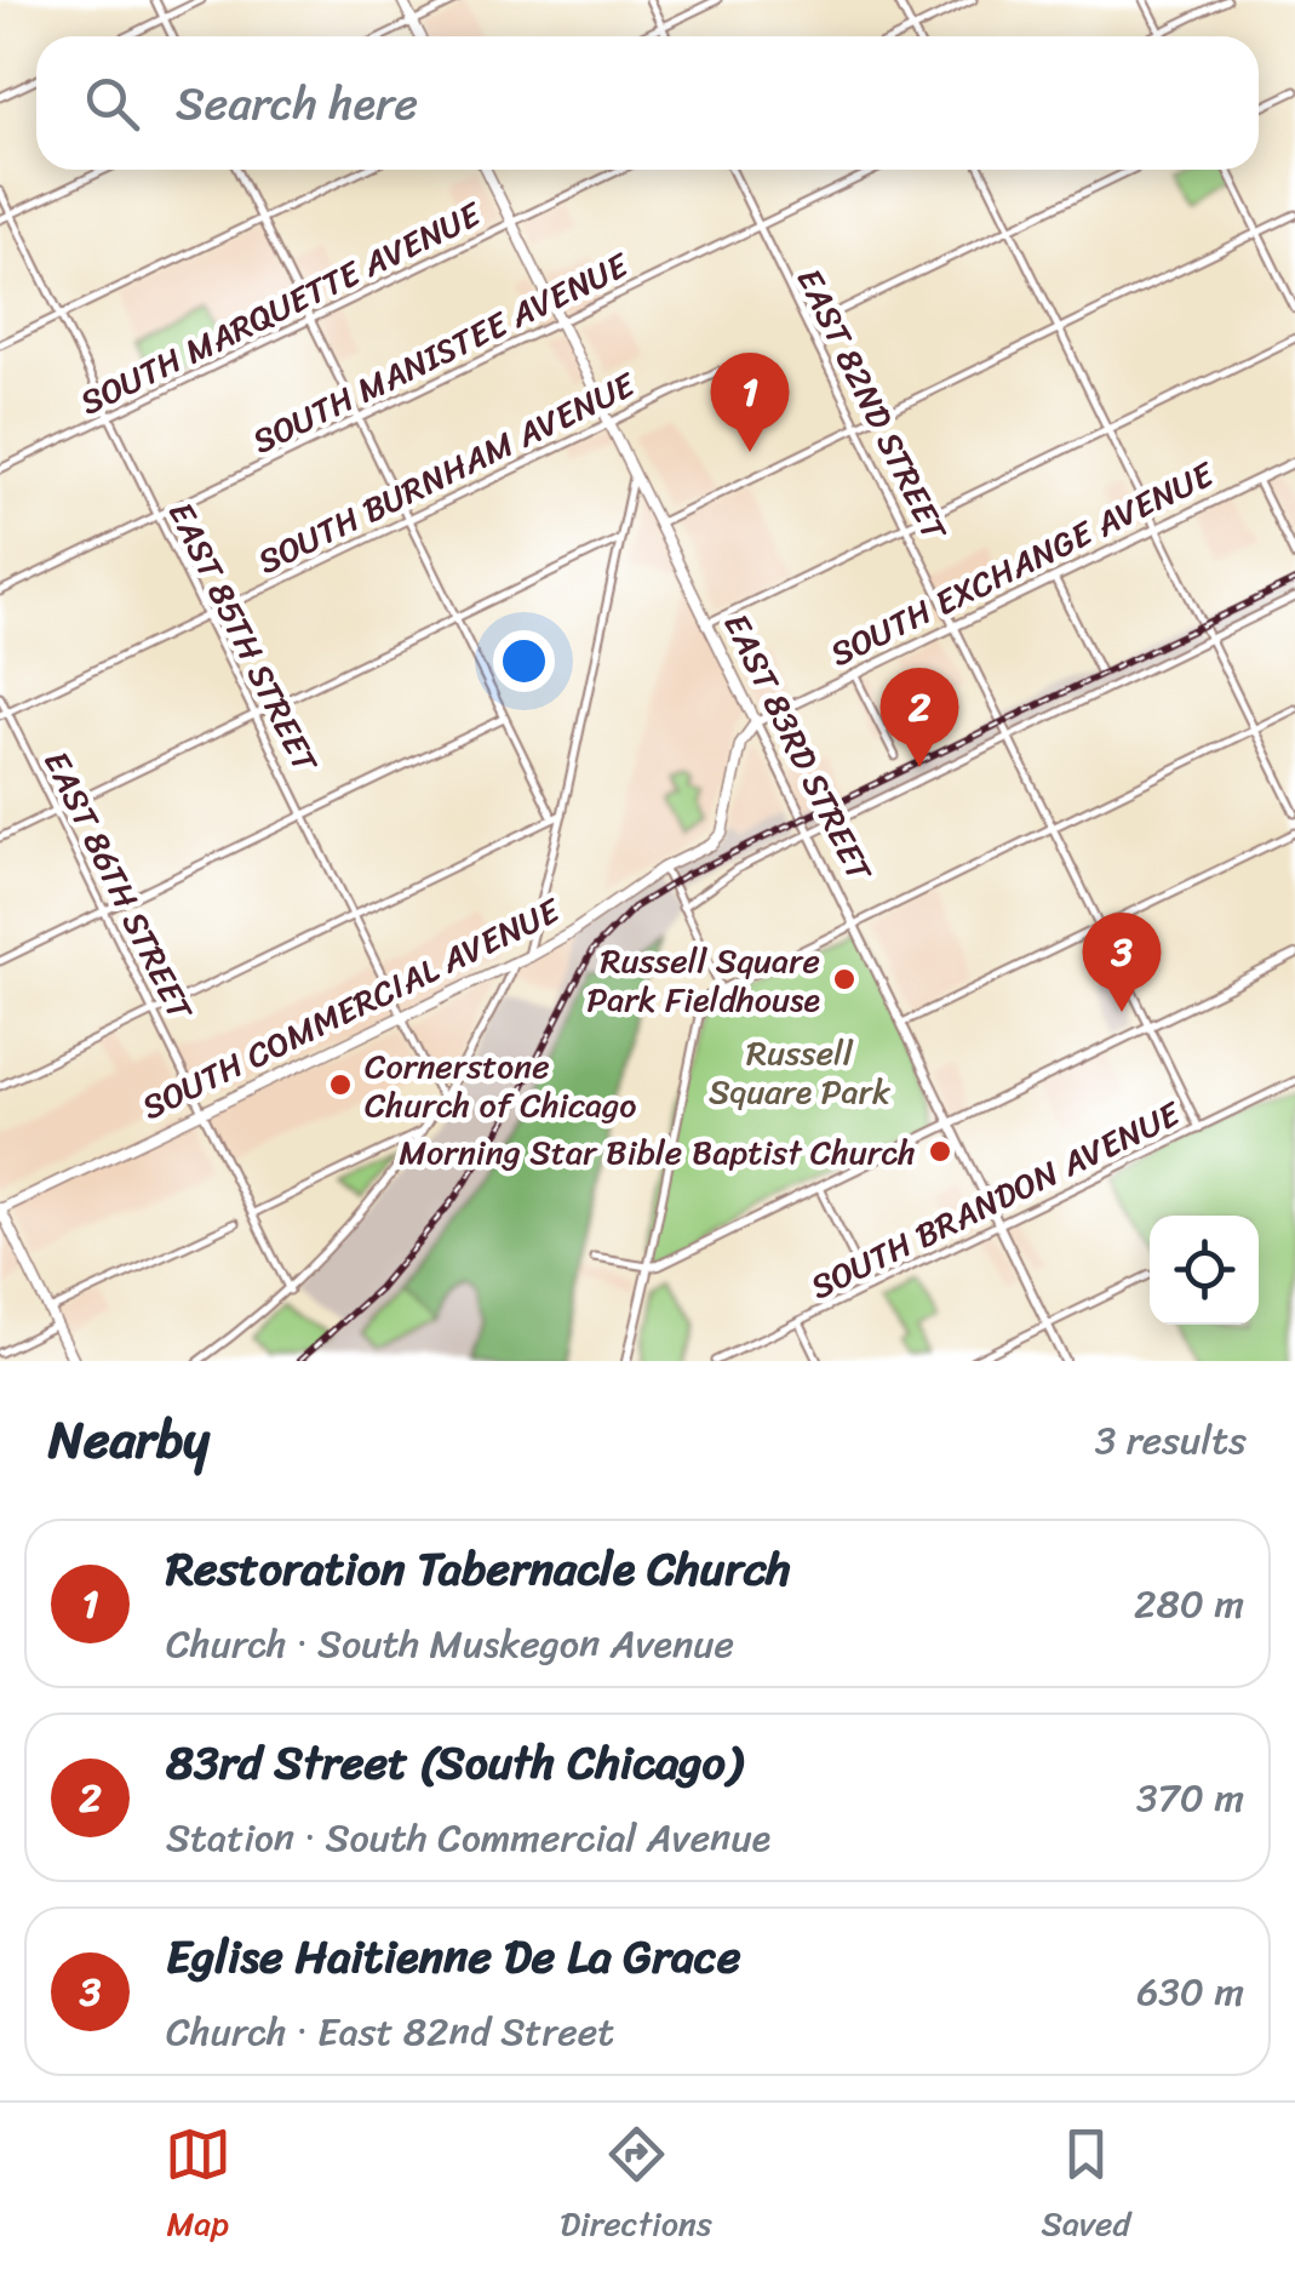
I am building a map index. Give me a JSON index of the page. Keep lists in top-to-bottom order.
{
  "streets": {
    "main road": ["EAST 83RD STREET", "SOUTH COMMERCIAL AVENUE"],
    "street": [
      "SOUTH MARQUETTE AVENUE",
      "SOUTH MANISTEE AVENUE",
      "EAST 82ND STREET",
      "SOUTH BURNHAM AVENUE",
      "SOUTH EXCHANGE AVENUE",
      "EAST 85TH STREET",
      "EAST 86TH STREET",
      "SOUTH BRANDON AVENUE"
    ]
  },
  "crossings": [
    ["SOUTH MARQUETTE AVENUE", "EAST 85TH STREET"],
    ["SOUTH MARQUETTE AVENUE", "EAST 83RD STREET"],
    ["SOUTH MANISTEE AVENUE", "EAST 82ND STREET"],
    ["SOUTH MANISTEE AVENUE", "EAST 85TH STREET"],
    ["SOUTH MANISTEE AVENUE", "EAST 83RD STREET"],
    ["EAST 82ND STREET", "SOUTH EXCHANGE AVENUE"],
    ["EAST 82ND STREET", "SOUTH BRANDON AVENUE"],
    ["SOUTH BURNHAM AVENUE", "EAST 85TH STREET"],
    ["SOUTH BURNHAM AVENUE", "EAST 83RD STREET"],
    ["SOUTH BURNHAM AVENUE", "EAST 86TH STREET"],
    ["SOUTH EXCHANGE AVENUE", "EAST 83RD STREET"],
    ["SOUTH EXCHANGE AVENUE", "SOUTH COMMERCIAL AVENUE"],
    ["EAST 85TH STREET", "SOUTH COMMERCIAL AVENUE"],
    ["EAST 83RD STREET", "SOUTH COMMERCIAL AVENUE"],
    ["EAST 83RD STREET", "SOUTH BRANDON AVENUE"],
    ["EAST 86TH STREET", "SOUTH COMMERCIAL AVENUE"]
  ],
  "parks": ["Russell Square Park"],
  "places": ["Russell Square Park Fieldhouse", "Cornerstone Church of Chicago", "Morning Star Bible Baptist Church"],
  "page": {
    "search": "Search here",
    "pins": ["1", "2", "3"],
    "heading": ["Nearby", "3 results"],
    "list": [
      {
        "mark": "1",
        "name": "Restoration Tabernacle Church",
        "note": "Church · South Muskegon Avenue",
        "value": "280 m"
      },
      {
        "mark": "2",
        "name": "83rd Street (South Chicago)",
        "note": "Station · South Commercial Avenue",
        "value": "370 m"
      },
      {
        "mark": "3",
        "name": "Eglise Haitienne De La Grace",
        "note": "Church · East 82nd Street",
        "value": "630 m"
      }
    ],
    "nav": ["Map", "Directions", "Saved"]
  }
}
